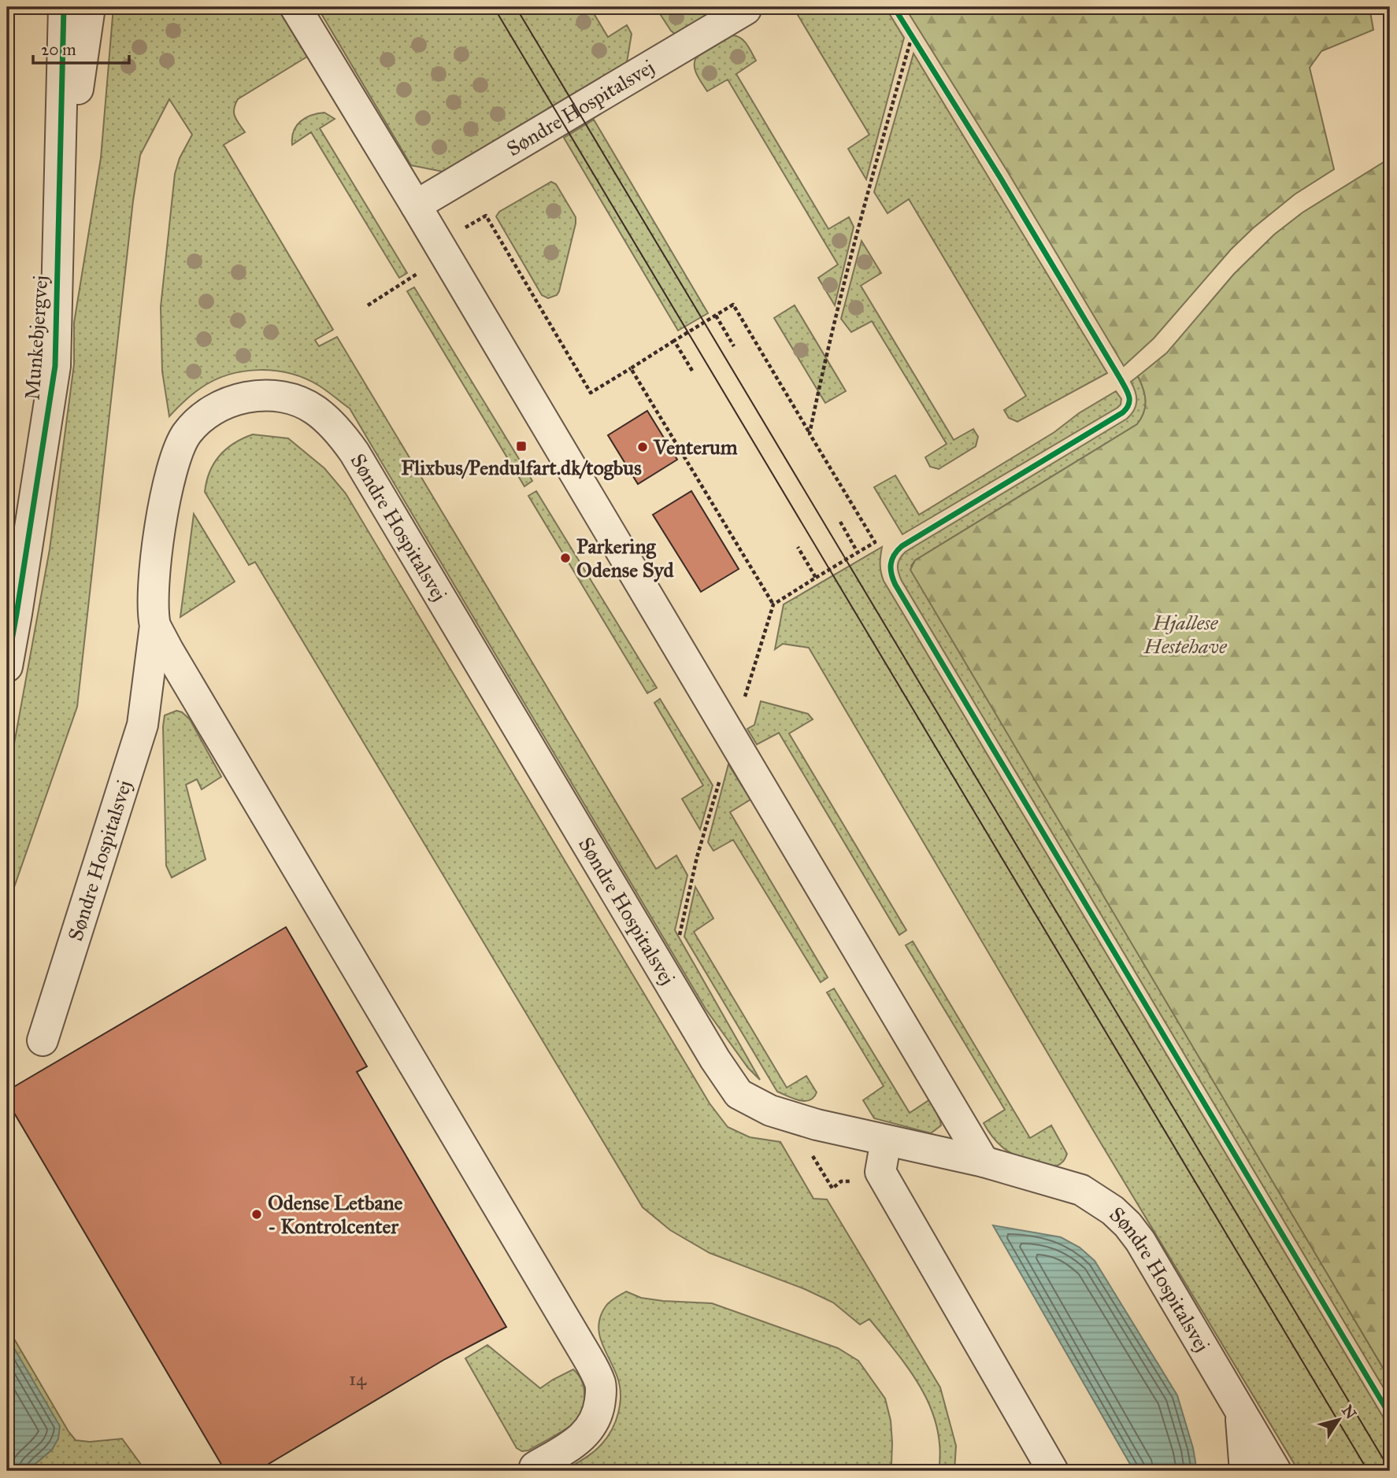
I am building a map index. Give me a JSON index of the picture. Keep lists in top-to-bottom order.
{
  "streets": {
    "street": ["Søndre Hospitalsvej", "Munkebjergvej"]
  },
  "parks": ["Hjallese Hestehave"],
  "places": {
    "transit": ["Flixbus/Pendulfart.dk/togbus"],
    "other": ["Venterum", "Parkering Odense Syd", "Odense Letbane - Kontrolcenter"]
  },
  "house_numbers": ["14"],
  "scale_bar": "20 m",
  "north": "top right"
}
